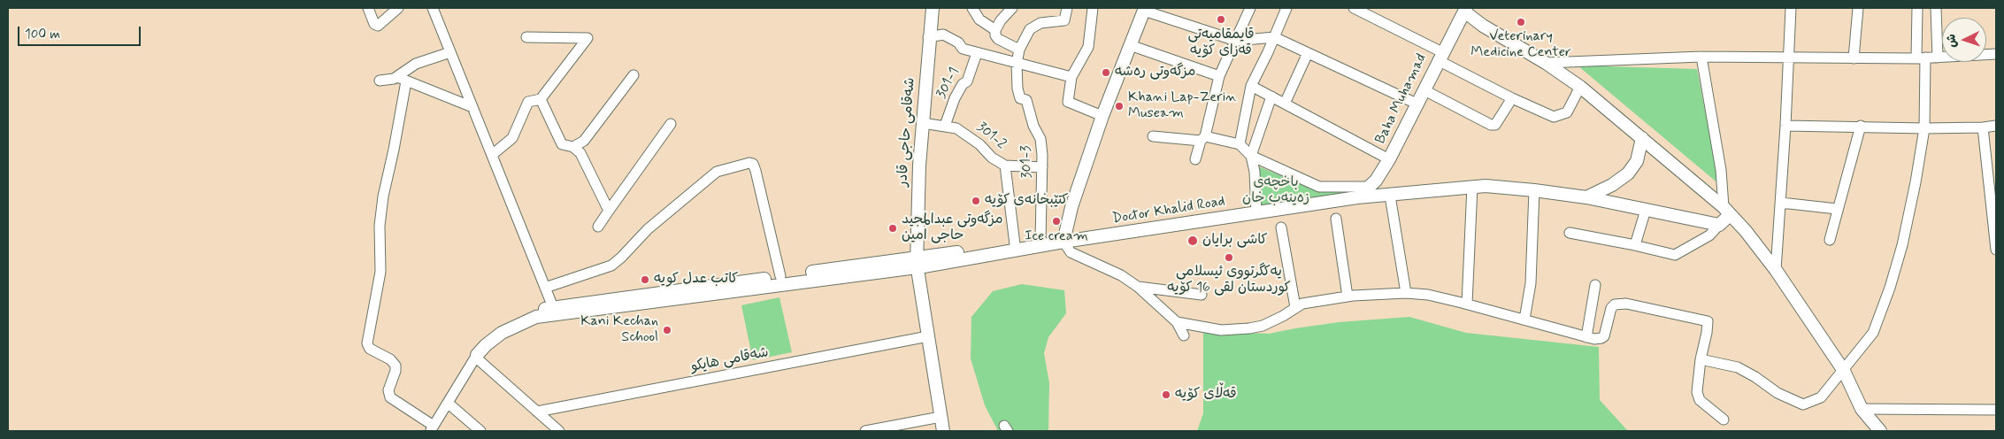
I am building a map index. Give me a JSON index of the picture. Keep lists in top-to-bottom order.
{
  "streets": {
    "main road": ["Baha Muhamad", "شەقامی حاجی قادر", "Doctor Khalid Road"],
    "street": [
      "301-1",
      "301-2",
      "301-3",
      "شه‌قامی هایكو"
    ]
  },
  "crossings": [
    ["301-1", "301-2"],
    ["Baha Muhamad", "Doctor Khalid Road"],
    ["شەقامی حاجی قادر", "301-2"],
    ["301-2", "301-3"]
  ],
  "parks": ["باخچه‌ی زه‌ینه‌ب خان"],
  "places": [
    "قایمقامیه‌تی قه‌زای كۆیه‌",
    "Veterinary Medicine Center",
    "مزگەوتی رەشە",
    "Khani Lap-Zerin Museam",
    "كتێبخانه‌ی كۆیه‌",
    "Ice cream",
    "مزگه‌وتی عبدالمجید حاجی امین",
    "كاشی برایان",
    "يه‌كگرتووی ئیسلامی كوردستان لقی 16 كۆیه‌",
    "كاتب عدل كويه",
    "Kani Kechan School",
    "قەڵای کۆیە"
  ],
  "scale_bar": "100 m",
  "north": "left"
}
